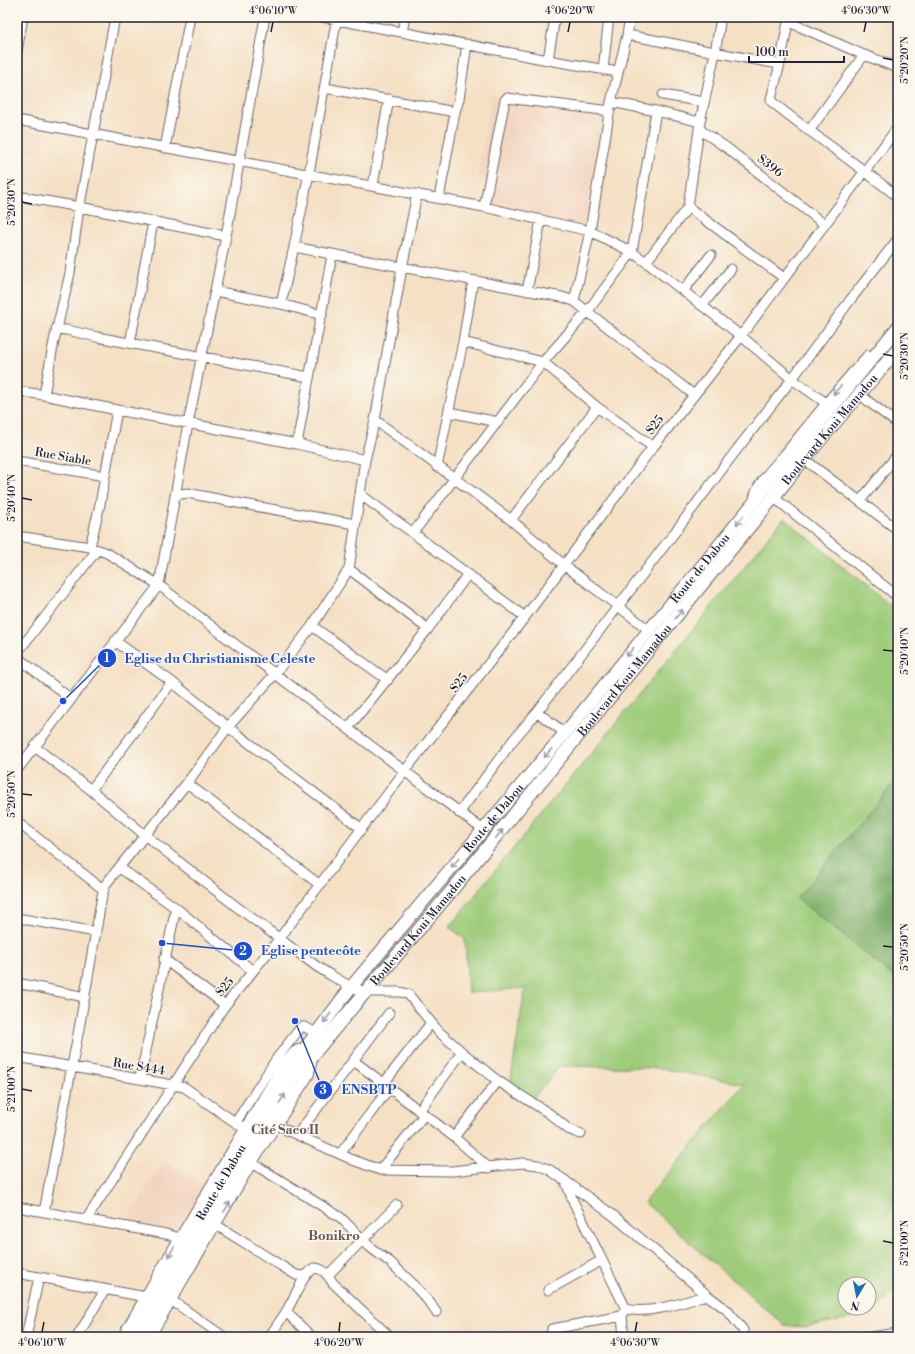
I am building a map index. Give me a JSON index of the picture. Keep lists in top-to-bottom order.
{
  "streets": {
    "main road": ["Boulevard Koui Mamadou", "Route de Dabou"],
    "street": [
      "S396",
      "S25",
      "Rue Siable",
      "Rue S444"
    ]
  },
  "crossings": [
    ["S396", "S25"],
    ["S25", "Rue S444"],
    ["Boulevard Koui Mamadou", "Route de Dabou"]
  ],
  "one_way": ["Boulevard Koui Mamadou"],
  "districts": ["Cité Saco II", "Bonikro"],
  "places": ["Eglise du Christianisme Celeste", "Eglise pentecôte", "ENSBTP"],
  "scale_bar": "100 m",
  "north": "bottom",
  "coordinates": [
    "4°06'10\"W",
    "4°06'20\"W",
    "4°06'30\"W",
    "5°20'20\"N",
    "5°20'30\"N",
    "5°20'40\"N",
    "5°20'50\"N",
    "5°21'00\"N"
  ]
}
